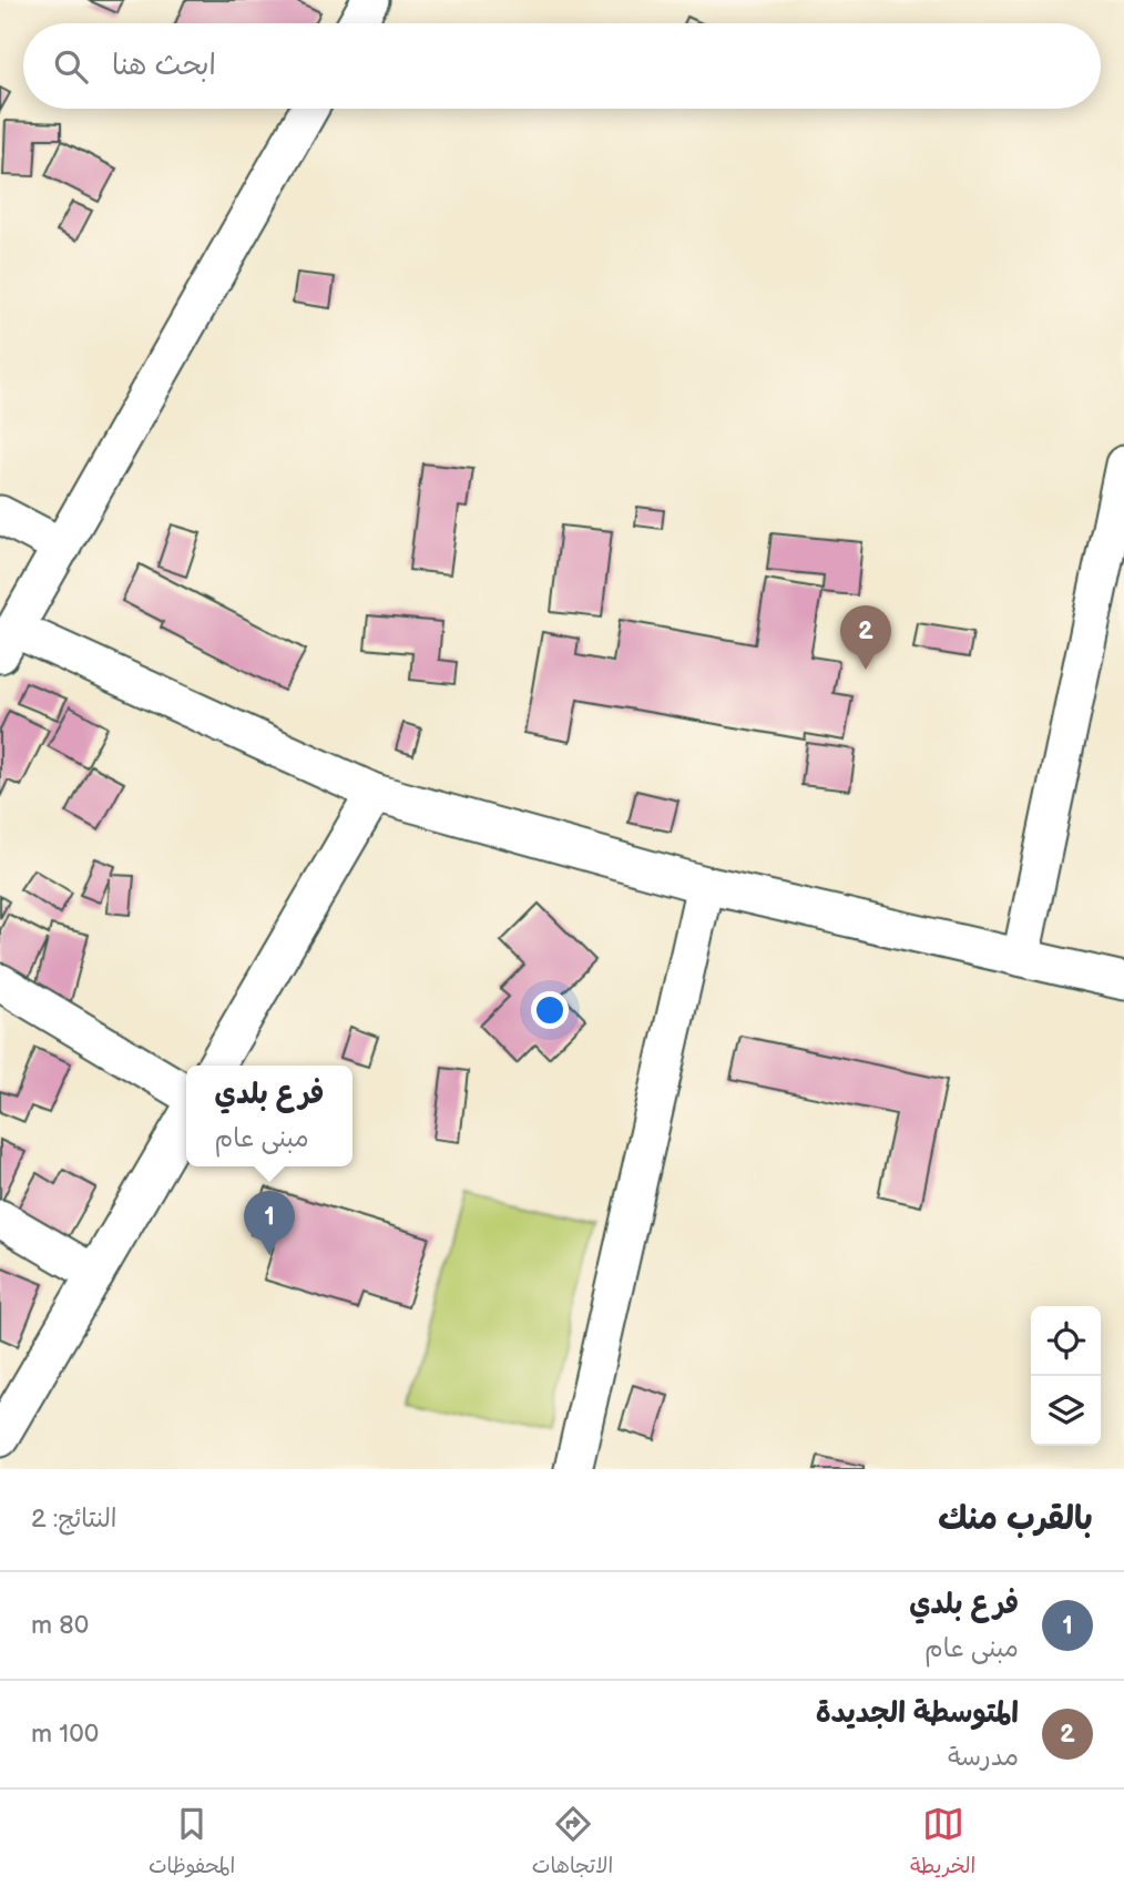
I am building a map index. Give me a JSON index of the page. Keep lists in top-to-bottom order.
{
  "page": {
    "search": "ابحث هنا",
    "pins": ["2", "1"],
    "popup": ["فرع بلدي", "مبنى عام"],
    "heading": ["بالقرب منك", "النتائج: 2"],
    "list": [
      {
        "mark": "1",
        "name": "فرع بلدي",
        "note": "مبنى عام",
        "value": "80 m"
      },
      {
        "mark": "2",
        "name": "المتوسطة الجديدة",
        "note": "مدرسة",
        "value": "100 m"
      }
    ],
    "nav": ["الخريطة", "الاتجاهات", "المحفوظات"]
  }
}
